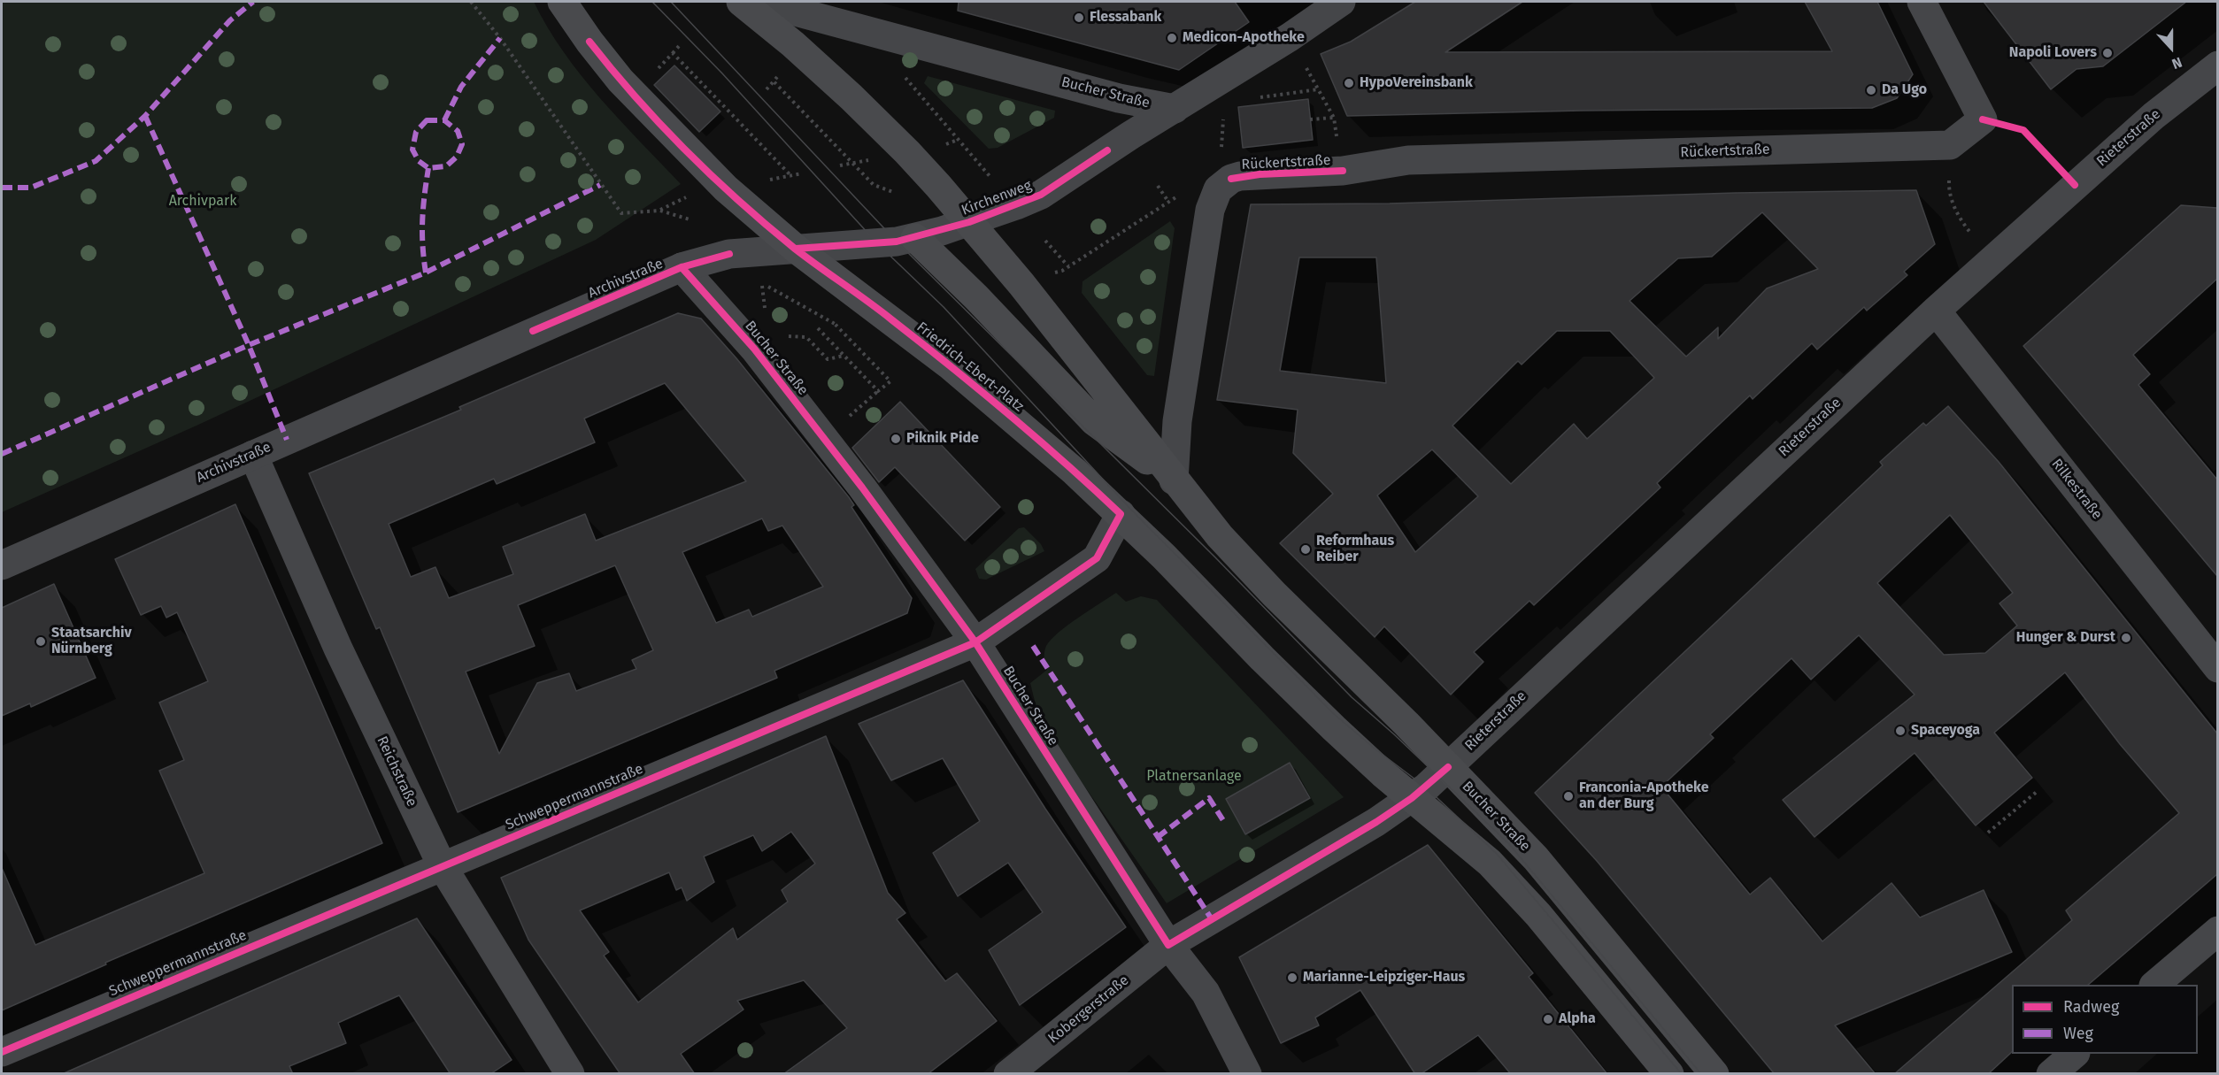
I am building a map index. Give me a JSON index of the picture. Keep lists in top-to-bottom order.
{
  "streets": {
    "main road": ["Bucher Straße", "Friedrich-Ebert-Platz"],
    "street": [
      "Rieterstraße",
      "Rückertstraße",
      "Kirchenweg",
      "Archivstraße",
      "Rilkestraße",
      "Reichstraße",
      "Schweppermannstraße",
      "Kobergerstraße"
    ]
  },
  "crossings": [
    ["Bucher Straße", "Rieterstraße"],
    ["Bucher Straße", "Kirchenweg"],
    ["Bucher Straße", "Archivstraße"],
    ["Bucher Straße", "Schweppermannstraße"],
    ["Bucher Straße", "Kobergerstraße"],
    ["Rieterstraße", "Rilkestraße"],
    ["Archivstraße", "Friedrich-Ebert-Platz"],
    ["Archivstraße", "Reichstraße"],
    ["Friedrich-Ebert-Platz", "Schweppermannstraße"],
    ["Reichstraße", "Schweppermannstraße"]
  ],
  "parks": ["Archivpark", "Platnersanlage"],
  "places": [
    "Flessabank",
    "Medicon-Apotheke",
    "Napoli Lovers",
    "HypoVereinsbank",
    "Da Ugo",
    "Piknik Pide",
    "Reformhaus Reiber",
    "Hunger & Durst",
    "Staatsarchiv Nürnberg",
    "Spaceyoga",
    "Franconia-Apotheke an der Burg",
    "Marianne-Leipziger-Haus",
    "Alpha"
  ],
  "legend": ["Radweg", "Weg"],
  "north": "bottom"
}
